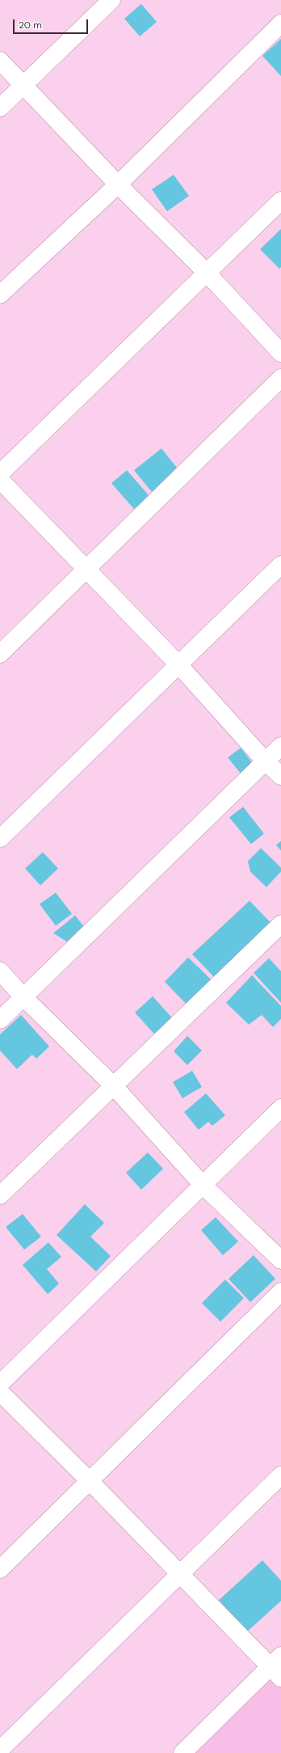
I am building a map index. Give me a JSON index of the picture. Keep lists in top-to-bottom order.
{
  "scale_bar": "20 m"
}
